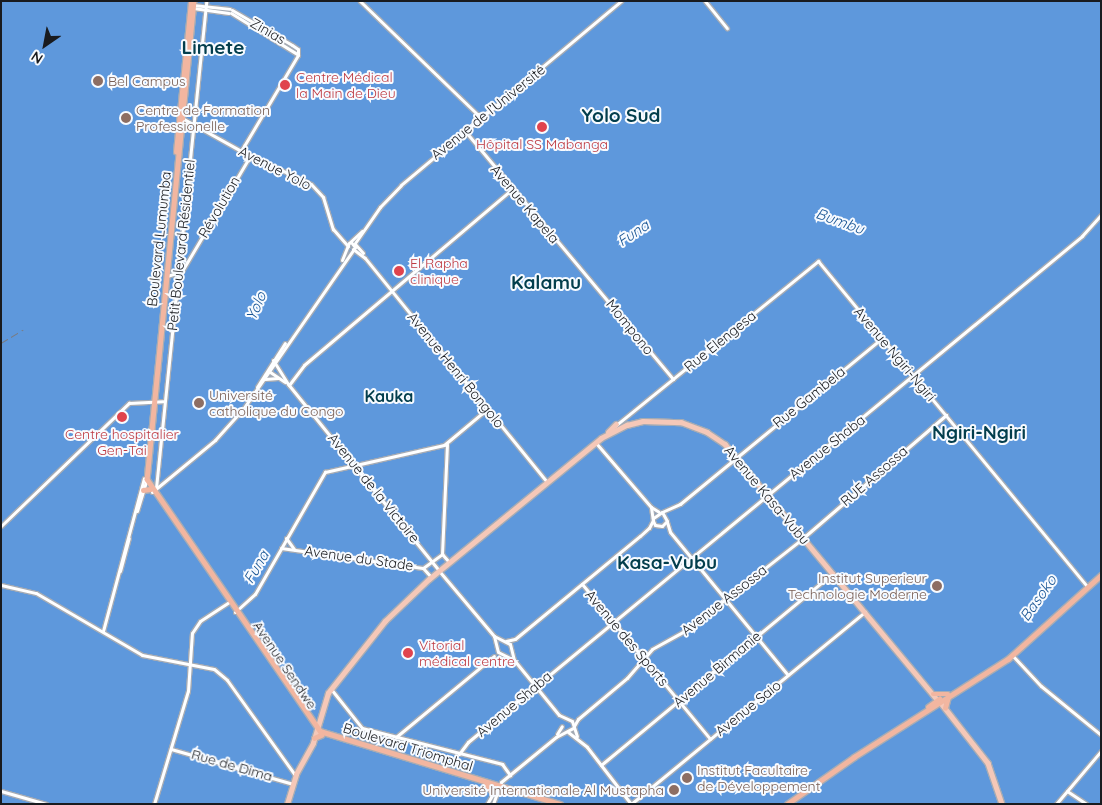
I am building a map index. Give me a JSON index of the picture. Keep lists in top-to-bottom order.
{
  "streets": {
    "highway": ["Boulevard Lumumba", "Avenue Sendwe", "Boulevard Triomphal"],
    "main road": ["Avenue Kasa-Vubu"],
    "street": [
      "Zinias",
      "Avenue de l’Université",
      "Avenue Yolo",
      "Avenue Kapela",
      "Révolution",
      "Petit Boulevard Résidentiel",
      "Mompono",
      "Rue Elengesa",
      "Avenue Ngiri-Ngiri",
      "Avenue Henri Bongolo",
      "Rue Gambela",
      "Avenue Shaba",
      "RUE Assossa",
      "Avenue de la Victoire",
      "Avenue du Stade",
      "Avenue Assossa",
      "Avenue des Sports",
      "Avenue Birmanie",
      "Avenue Saio",
      "Rue de Dima"
    ]
  },
  "crossings": [
    ["Zinias", "Avenue Yolo"],
    ["Zinias", "Petit Boulevard Résidentiel"],
    ["Avenue de l’Université", "Avenue Yolo"],
    ["Avenue de l’Université", "Avenue Kapela"],
    ["Avenue de l’Université", "Boulevard Lumumba"],
    ["Avenue de l’Université", "Petit Boulevard Résidentiel"],
    ["Avenue de l’Université", "Avenue Sendwe"],
    ["Avenue Yolo", "Révolution"],
    ["Avenue Yolo", "Boulevard Lumumba"],
    ["Avenue Yolo", "Petit Boulevard Résidentiel"],
    ["Avenue Kapela", "Mompono"],
    ["Révolution", "Petit Boulevard Résidentiel"],
    ["Boulevard Lumumba", "Petit Boulevard Résidentiel"],
    ["Boulevard Lumumba", "Avenue Sendwe"],
    ["Petit Boulevard Résidentiel", "Avenue Sendwe"],
    ["Mompono", "Rue Elengesa"],
    ["Rue Elengesa", "Avenue Ngiri-Ngiri"],
    ["Rue Elengesa", "Avenue Kasa-Vubu"],
    ["Avenue Ngiri-Ngiri", "Rue Gambela"],
    ["Avenue Ngiri-Ngiri", "Avenue Shaba"],
    ["Avenue Ngiri-Ngiri", "RUE Assossa"],
    ["Avenue Henri Bongolo", "Avenue Kasa-Vubu"],
    ["Rue Gambela", "Avenue Kasa-Vubu"],
    ["Avenue Shaba", "Avenue Kasa-Vubu"],
    ["Avenue Shaba", "Avenue des Sports"],
    ["RUE Assossa", "Avenue Kasa-Vubu"],
    ["RUE Assossa", "Avenue Assossa"],
    ["Avenue de la Victoire", "Avenue Kasa-Vubu"],
    ["Avenue Kasa-Vubu", "Avenue Assossa"],
    ["Avenue Kasa-Vubu", "Avenue Sendwe"],
    ["Avenue Kasa-Vubu", "Avenue Birmanie"],
    ["Avenue Kasa-Vubu", "Avenue Saio"],
    ["Avenue Kasa-Vubu", "Boulevard Triomphal"],
    ["Avenue Assossa", "Avenue des Sports"],
    ["Avenue des Sports", "Avenue Birmanie"],
    ["Avenue des Sports", "Avenue Saio"],
    ["Avenue Sendwe", "Boulevard Triomphal"]
  ],
  "districts": [
    "Limete",
    "Yolo Sud",
    "Kalamu",
    "Kauka",
    "Ngiri-Ngiri",
    "Kasa-Vubu"
  ],
  "water": [
    "Bumbu",
    "Funa",
    "Yolo",
    "Basoko"
  ],
  "places": [
    "Bel Campus",
    "Centre Médical la Main de Dieu",
    "Centre de Formation Professionelle",
    "Hôpital SS Mabanga",
    "El Rapha clinique",
    "Université catholique du Congo",
    "Centre hospitalier Gen-Tai",
    "Institut Superieur Technologie Moderne",
    "Vitorial médical centre",
    "Institut Facultaire de Développement",
    "Université Internationale Al Mustapha"
  ],
  "north": "bottom left"
}
